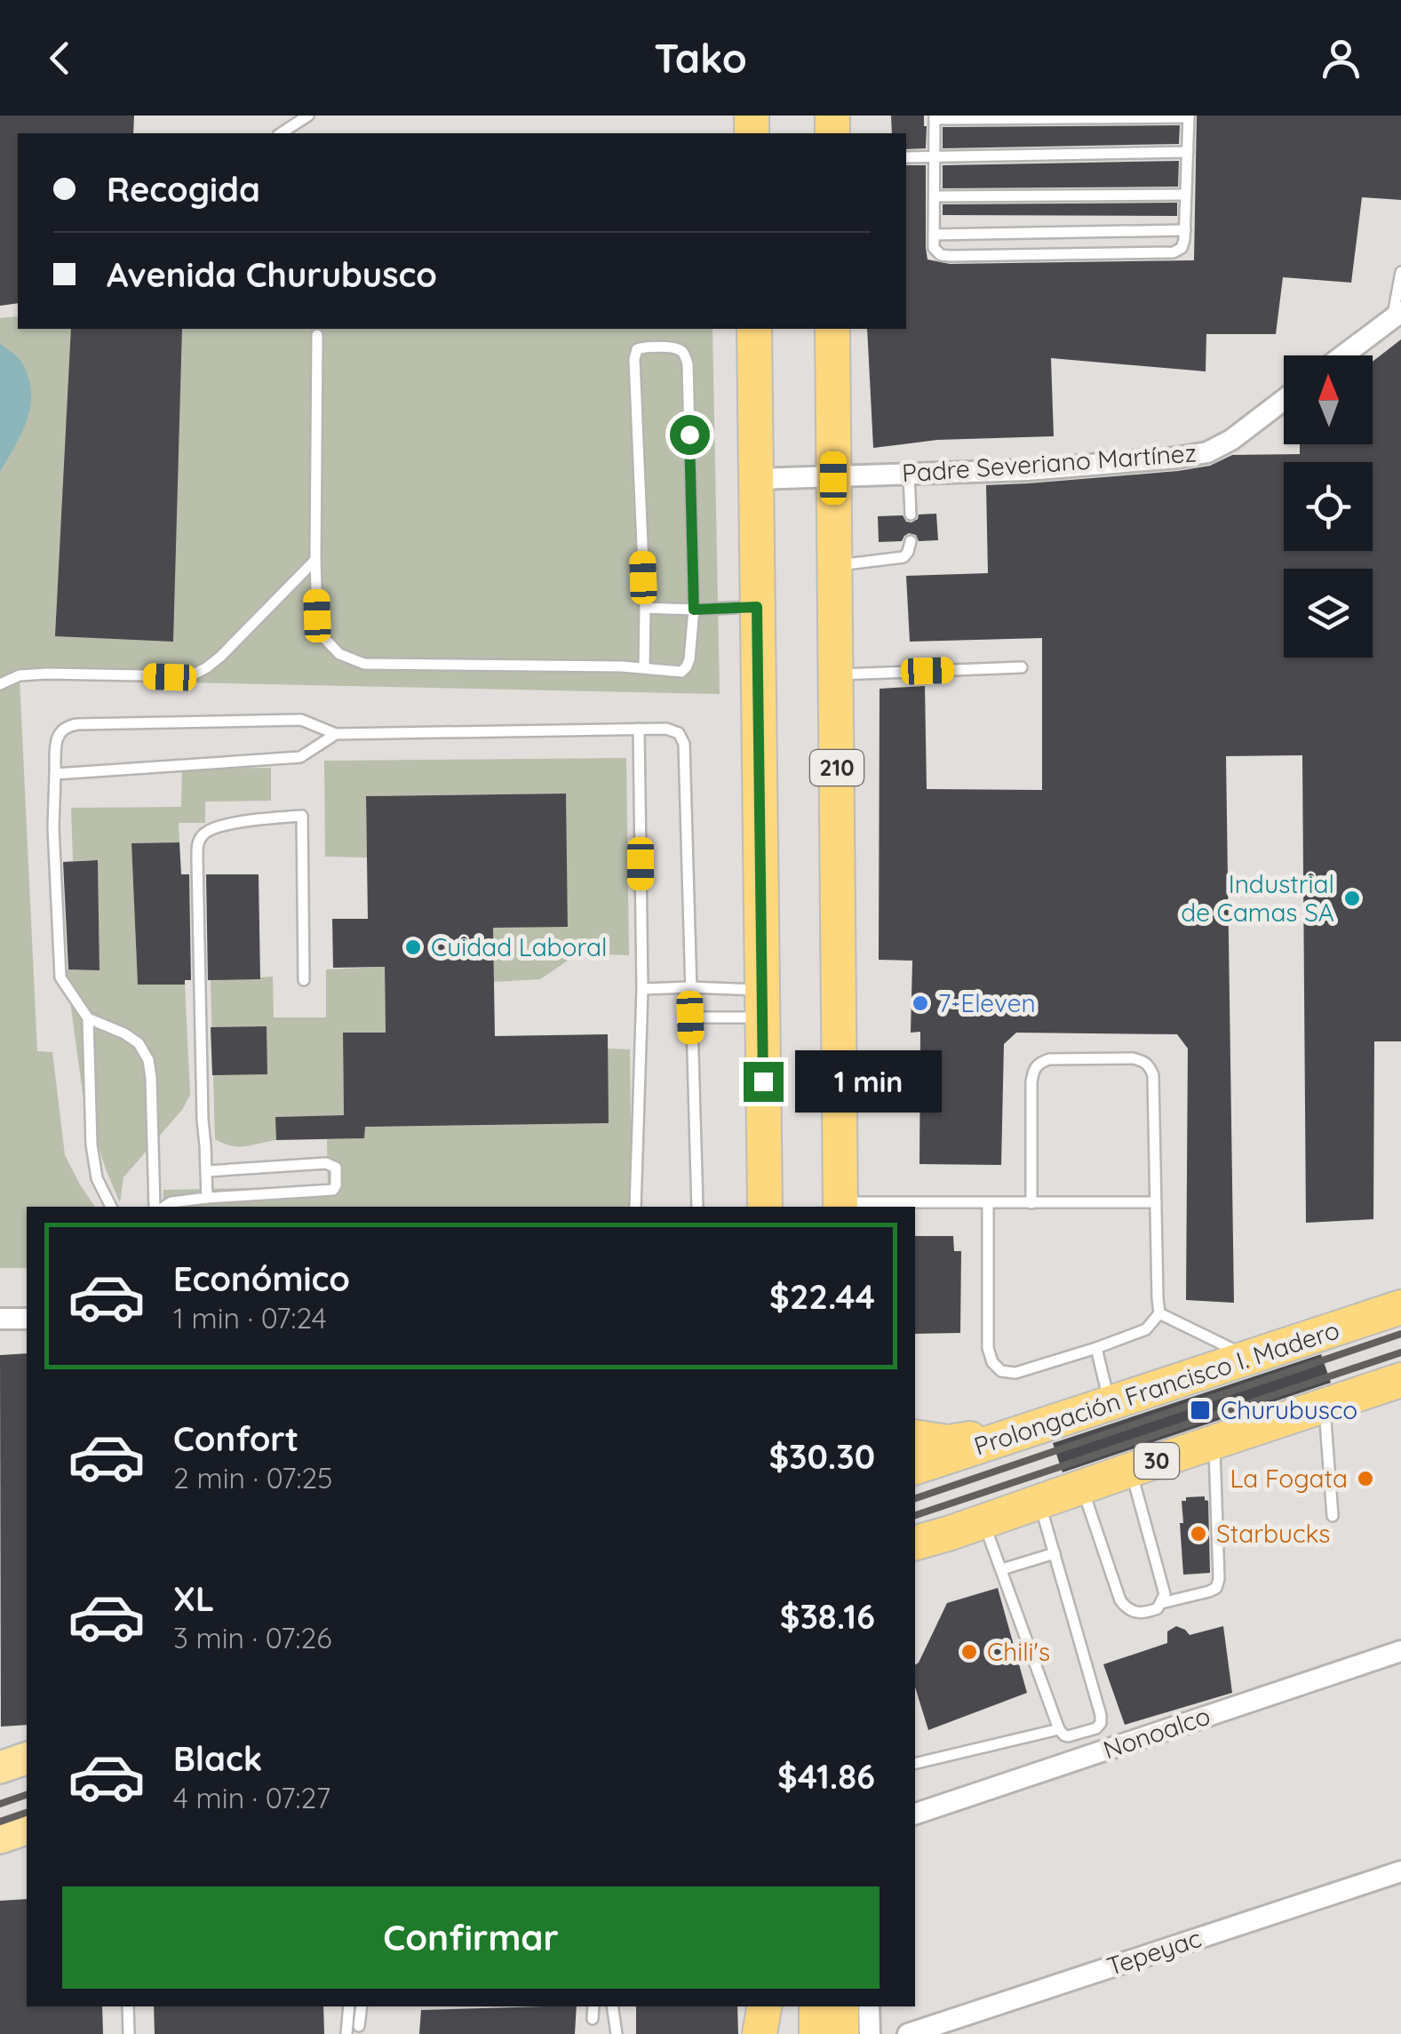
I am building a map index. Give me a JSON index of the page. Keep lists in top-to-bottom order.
{
  "streets": {
    "highway": ["210", "Prolongación Francisco I. Madero", "30"],
    "street": ["Padre Severiano Martínez", "Nonoalco", "Tepeyac"]
  },
  "crossings": [
    ["Padre Severiano Martínez", "210"]
  ],
  "places": {
    "other": [
      "Industrial de Camas SA",
      "Cuidad Laboral",
      "7-Eleven",
      "La Fogata",
      "Starbucks",
      "Chili's"
    ],
    "transit": ["Churubusco"]
  },
  "north": "top",
  "page": {
    "header": "Tako",
    "banner": ["Recogida", "Avenida Churubusco"],
    "bubble": "1 min",
    "list": [
      {
        "name": "Económico",
        "note": "1 min · 07:24",
        "value": "$22.44"
      },
      {
        "name": "Confort",
        "note": "2 min · 07:25",
        "value": "$30.30"
      },
      {
        "name": "XL",
        "note": "3 min · 07:26",
        "value": "$38.16"
      },
      {
        "name": "Black",
        "note": "4 min · 07:27",
        "value": "$41.86"
      }
    ],
    "buttons": "Confirmar"
  }
}
